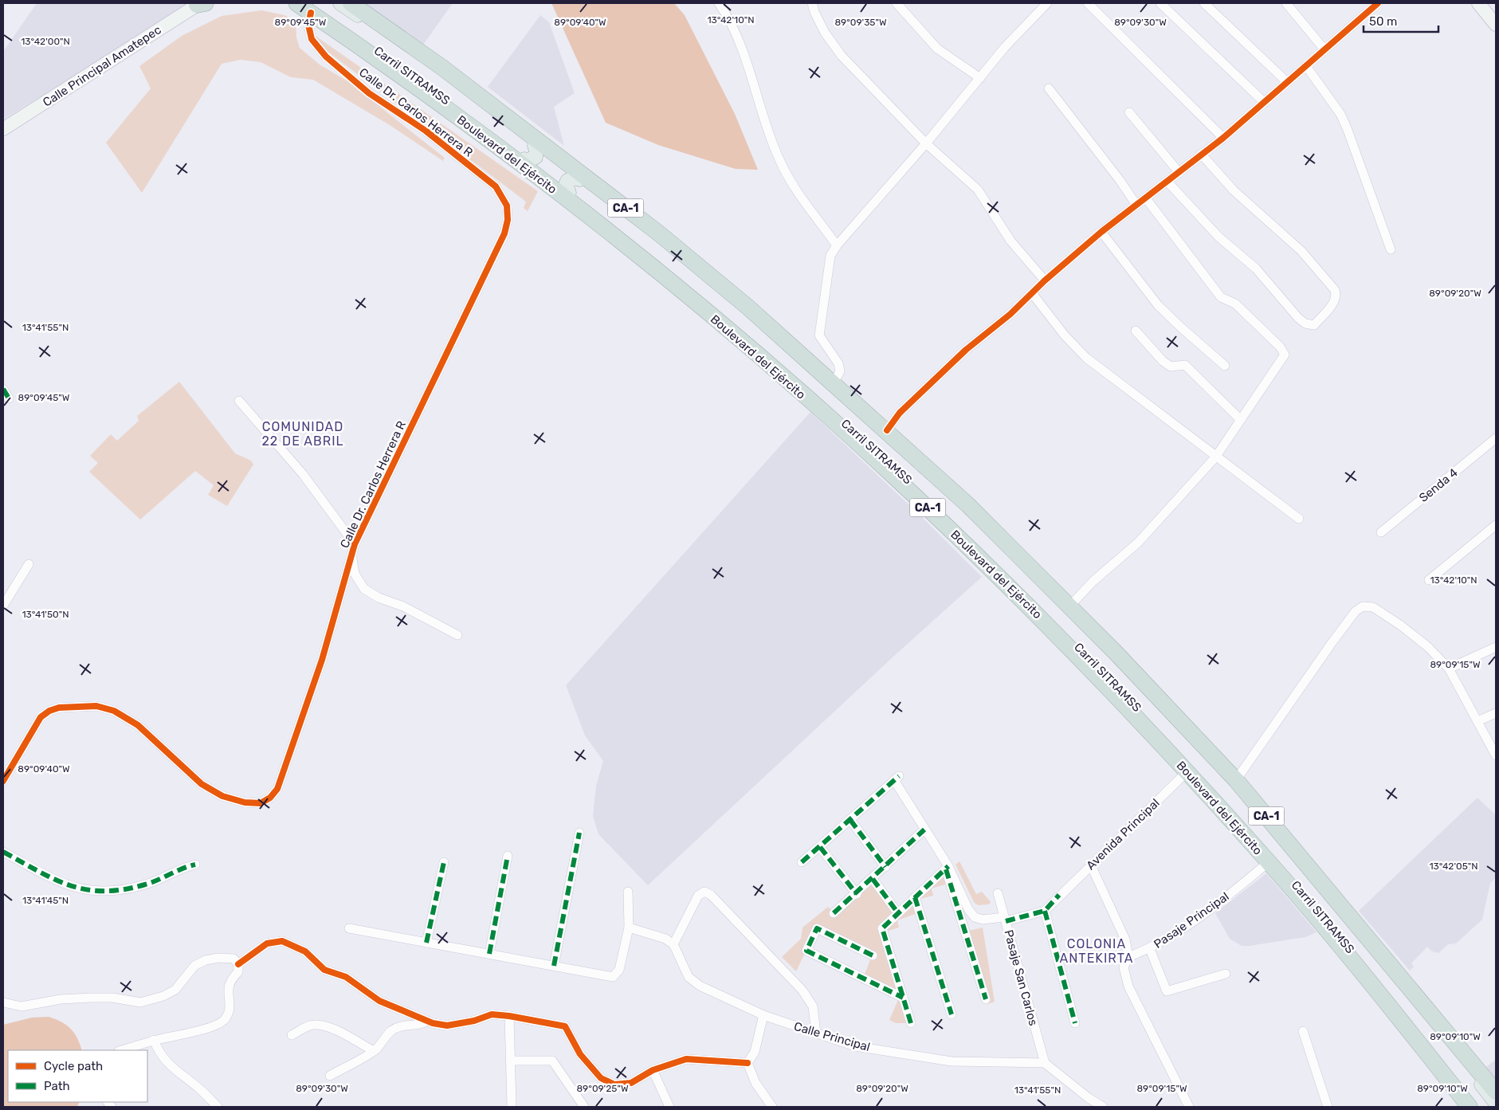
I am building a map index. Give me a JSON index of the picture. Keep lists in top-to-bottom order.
{
  "streets": {
    "highway": ["Boulevard del Ejército", "CA-1"],
    "main road": ["Carril SITRAMSS"],
    "street": [
      "Calle Principal Amatepec",
      "Calle Dr. Carlos Herrera R",
      "Senda 4",
      "Avenida Principal",
      "Pasaje Principal",
      "Pasaje San Carlos",
      "Calle Principal"
    ]
  },
  "crossings": [
    ["Carril SITRAMSS", "Calle Dr. Carlos Herrera R"],
    ["Carril SITRAMSS", "Boulevard del Ejército"],
    ["Calle Dr. Carlos Herrera R", "Boulevard del Ejército"],
    ["Boulevard del Ejército", "Avenida Principal"],
    ["Boulevard del Ejército", "Pasaje Principal"],
    ["Pasaje San Carlos", "Calle Principal"]
  ],
  "districts": ["COMUNIDAD 22 DE ABRIL", "COLONIA ANTEKIRTA"],
  "legend": ["Cycle path", "Path"],
  "scale_bar": "50 m",
  "coordinates": [
    "13°42'10\"N",
    "89°09'45\"W",
    "89°09'40\"W",
    "89°09'35\"W",
    "89°09'30\"W",
    "13°42'00\"N",
    "89°09'20\"W",
    "13°41'55\"N",
    "13°41'50\"N",
    "89°09'15\"W",
    "13°42'05\"N",
    "13°41'45\"N",
    "89°09'10\"W",
    "89°09'25\"W"
  ]
}
